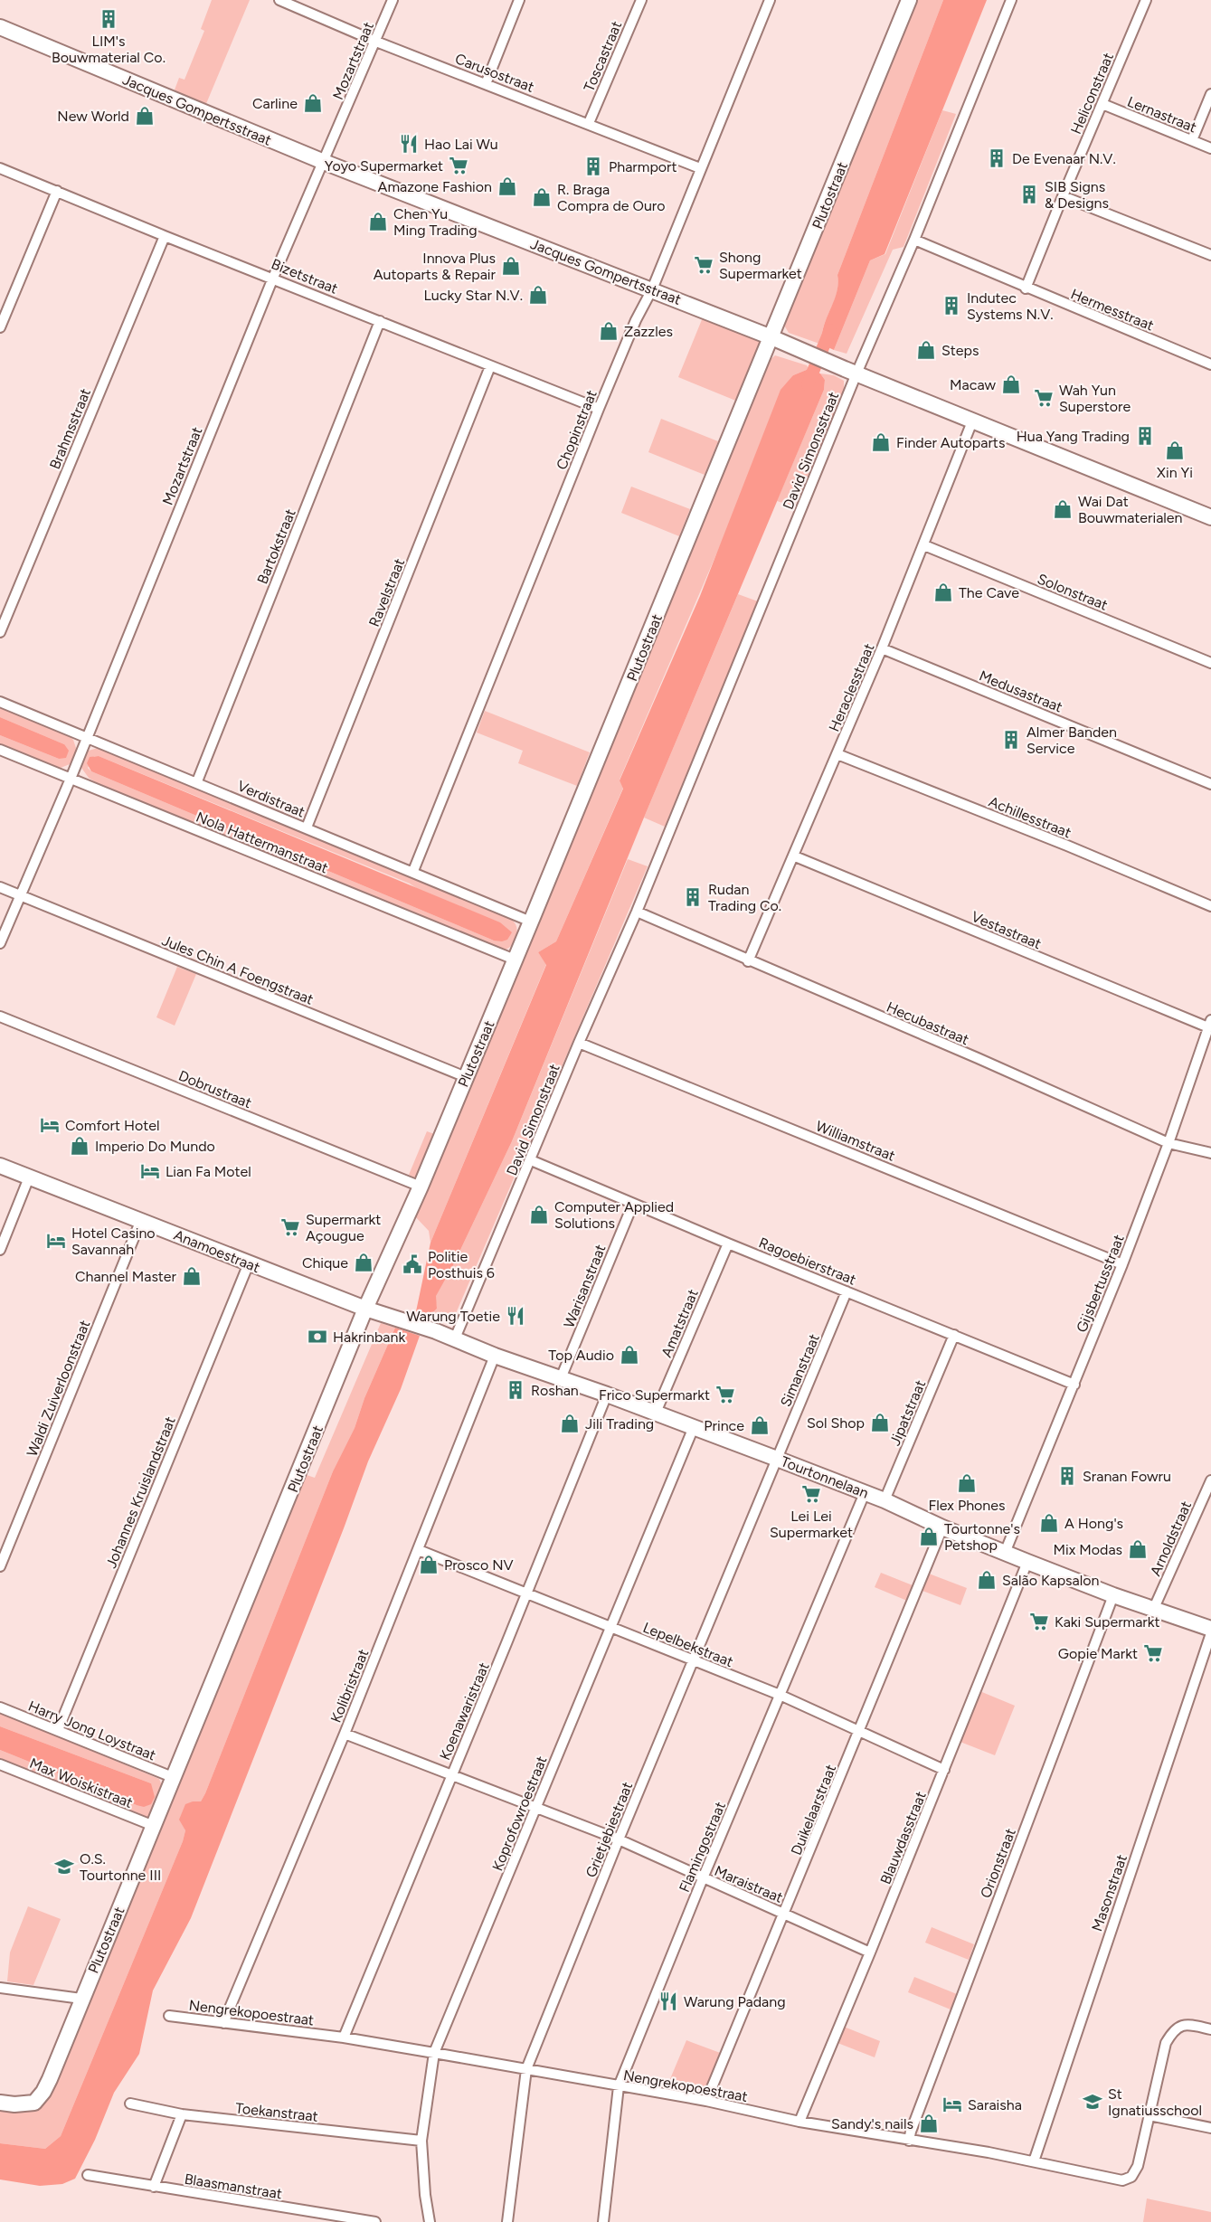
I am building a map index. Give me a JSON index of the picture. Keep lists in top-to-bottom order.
{
  "streets": {
    "street": [
      "Toscastraat",
      "Mozartstraat",
      "Carusostraat",
      "Heliconstraat",
      "Jacques Gompertsstraat",
      "Lernastraat",
      "Plutostraat",
      "Bizetstraat",
      "Hermesstraat",
      "Brahmsstraat",
      "Chopinstraat",
      "David Simonsstraat",
      "Bartokstraat",
      "Solonstraat",
      "Ravelstraat",
      "Heraclesstraat",
      "Medusastraat",
      "Verdistraat",
      "Achillesstraat",
      "Nola Hattermanstraat",
      "Vestastraat",
      "Jules Chin A Foengstraat",
      "Hecubastraat",
      "Dobrustraat",
      "David Simonstraat",
      "Williamstraat",
      "Anamoestraat",
      "Ragoebierstraat",
      "Gijsbertusstraat",
      "Warisanstraat",
      "Amatstraat",
      "Simanstraat",
      "Waldi Zuiverloonstraat",
      "Jipatstraat",
      "Tourtonnelaan",
      "Johannes Kruislandstraat",
      "Arnoldstraat",
      "Lepelbekstraat",
      "Kolibristraat",
      "Koenawaristraat",
      "Harry Jong Loystraat",
      "Max Woiskistraat",
      "Duikelaarstraat",
      "Koprofowroestraat",
      "Grietjebiestraat",
      "Blauwdasstraat",
      "Flamingostraat",
      "Orionstraat",
      "Maraistraat",
      "Masonstraat",
      "Nengrekopoestraat",
      "Toekanstraat",
      "Blaasmanstraat"
    ]
  },
  "crossings": [
    ["Toscastraat", "Carusostraat"],
    ["Mozartstraat", "Carusostraat"],
    ["Mozartstraat", "Jacques Gompertsstraat"],
    ["Mozartstraat", "Bizetstraat"],
    ["Mozartstraat", "Verdistraat"],
    ["Mozartstraat", "Nola Hattermanstraat"],
    ["Mozartstraat", "Jules Chin A Foengstraat"],
    ["Carusostraat", "Chopinstraat"],
    ["Heliconstraat", "Lernastraat"],
    ["Heliconstraat", "Hermesstraat"],
    ["Jacques Gompertsstraat", "Plutostraat"],
    ["Jacques Gompertsstraat", "Chopinstraat"],
    ["Jacques Gompertsstraat", "David Simonsstraat"],
    ["Jacques Gompertsstraat", "Heraclesstraat"],
    ["Plutostraat", "Verdistraat"],
    ["Plutostraat", "Nola Hattermanstraat"],
    ["Plutostraat", "Jules Chin A Foengstraat"],
    ["Plutostraat", "Dobrustraat"],
    ["Plutostraat", "Anamoestraat"],
    ["Plutostraat", "Harry Jong Loystraat"],
    ["Plutostraat", "Max Woiskistraat"],
    ["Bizetstraat", "Brahmsstraat"],
    ["Bizetstraat", "Chopinstraat"],
    ["Bizetstraat", "Bartokstraat"],
    ["Bizetstraat", "Ravelstraat"],
    ["Hermesstraat", "David Simonsstraat"],
    ["Chopinstraat", "Verdistraat"],
    ["David Simonsstraat", "Hecubastraat"],
    ["David Simonsstraat", "David Simonstraat"],
    ["Bartokstraat", "Verdistraat"],
    ["Solonstraat", "Heraclesstraat"],
    ["Ravelstraat", "Verdistraat"],
    ["Heraclesstraat", "Medusastraat"],
    ["Heraclesstraat", "Achillesstraat"],
    ["Heraclesstraat", "Vestastraat"],
    ["Heraclesstraat", "Hecubastraat"],
    ["Vestastraat", "Gijsbertusstraat"],
    ["Hecubastraat", "David Simonstraat"],
    ["Hecubastraat", "Gijsbertusstraat"],
    ["David Simonstraat", "Williamstraat"],
    ["David Simonstraat", "Ragoebierstraat"],
    ["David Simonstraat", "Tourtonnelaan"],
    ["Williamstraat", "Gijsbertusstraat"],
    ["Anamoestraat", "Waldi Zuiverloonstraat"],
    ["Anamoestraat", "Tourtonnelaan"],
    ["Anamoestraat", "Johannes Kruislandstraat"],
    ["Ragoebierstraat", "Gijsbertusstraat"],
    ["Ragoebierstraat", "Warisanstraat"],
    ["Ragoebierstraat", "Amatstraat"],
    ["Ragoebierstraat", "Simanstraat"],
    ["Ragoebierstraat", "Jipatstraat"],
    ["Gijsbertusstraat", "Tourtonnelaan"],
    ["Warisanstraat", "Tourtonnelaan"],
    ["Amatstraat", "Tourtonnelaan"],
    ["Simanstraat", "Tourtonnelaan"],
    ["Simanstraat", "Grietjebiestraat"],
    ["Jipatstraat", "Tourtonnelaan"],
    ["Tourtonnelaan", "Arnoldstraat"],
    ["Tourtonnelaan", "Kolibristraat"],
    ["Tourtonnelaan", "Koenawaristraat"],
    ["Tourtonnelaan", "Duikelaarstraat"],
    ["Tourtonnelaan", "Koprofowroestraat"],
    ["Tourtonnelaan", "Grietjebiestraat"],
    ["Tourtonnelaan", "Blauwdasstraat"],
    ["Tourtonnelaan", "Flamingostraat"],
    ["Tourtonnelaan", "Orionstraat"],
    ["Johannes Kruislandstraat", "Harry Jong Loystraat"],
    ["Lepelbekstraat", "Kolibristraat"],
    ["Lepelbekstraat", "Koenawaristraat"],
    ["Lepelbekstraat", "Duikelaarstraat"],
    ["Lepelbekstraat", "Koprofowroestraat"],
    ["Lepelbekstraat", "Grietjebiestraat"],
    ["Lepelbekstraat", "Blauwdasstraat"],
    ["Lepelbekstraat", "Flamingostraat"],
    ["Kolibristraat", "Maraistraat"],
    ["Kolibristraat", "Nengrekopoestraat"],
    ["Koenawaristraat", "Maraistraat"],
    ["Koenawaristraat", "Nengrekopoestraat"],
    ["Duikelaarstraat", "Maraistraat"],
    ["Duikelaarstraat", "Nengrekopoestraat"],
    ["Koprofowroestraat", "Maraistraat"],
    ["Koprofowroestraat", "Nengrekopoestraat"],
    ["Koprofowroestraat", "Toekanstraat"],
    ["Grietjebiestraat", "Maraistraat"],
    ["Grietjebiestraat", "Nengrekopoestraat"],
    ["Blauwdasstraat", "Maraistraat"],
    ["Blauwdasstraat", "Nengrekopoestraat"],
    ["Flamingostraat", "Maraistraat"],
    ["Flamingostraat", "Nengrekopoestraat"],
    ["Orionstraat", "Nengrekopoestraat"],
    ["Masonstraat", "Nengrekopoestraat"]
  ],
  "places": {
    "building": [
      "LIM's Bouwmaterial Co.",
      "De Evenaar N.V.",
      "Pharmport",
      "SIB Signs & Designs",
      "Indutec Systems N.V.",
      "Hua Yang Trading",
      "Almer Banden Service",
      "Rudan Trading Co.",
      "Roshan",
      "Sranan Fowru"
    ],
    "shop": [
      "Carline",
      "New World",
      "Amazone Fashion",
      "R. Braga Compra de Ouro",
      "Chen Yu Ming Trading",
      "Innova Plus Autoparts & Repair",
      "Lucky Star N.V.",
      "Zazzles",
      "Steps",
      "Macaw",
      "Finder Autoparts",
      "Xin Yi",
      "Wai Dat Bouwmaterialen",
      "The Cave",
      "Imperio Do Mundo",
      "Computer Applied Solutions",
      "Chique",
      "Channel Master",
      "Top Audio",
      "Sol Shop",
      "Jili Trading",
      "Prince",
      "Flex Phones",
      "A Hong's",
      "Tourtonne's Petshop",
      "Mix Modas",
      "Prosco NV",
      "Salão Kapsalon",
      "Sandy's nails"
    ],
    "restaurant": ["Hao Lai Wu", "Warung Toetie", "Warung Padang"],
    "supermarket": [
      "Yoyo Supermarket",
      "Shong Supermarket",
      "Wah Yun Superstore",
      "Supermarkt Açougue",
      "Frico Supermarkt",
      "Lei Lei Supermarket",
      "Kaki Supermarkt",
      "Gopie Markt"
    ],
    "hotel": [
      "Comfort Hotel",
      "Lian Fa Motel",
      "Hotel Casino Savannah",
      "Saraisha"
    ],
    "public building": ["Politie Posthuis 6"],
    "bank": ["Hakrinbank"],
    "school or university": ["O.S. Tourtonne III", "St Ignatiusschool"]
  }
}
